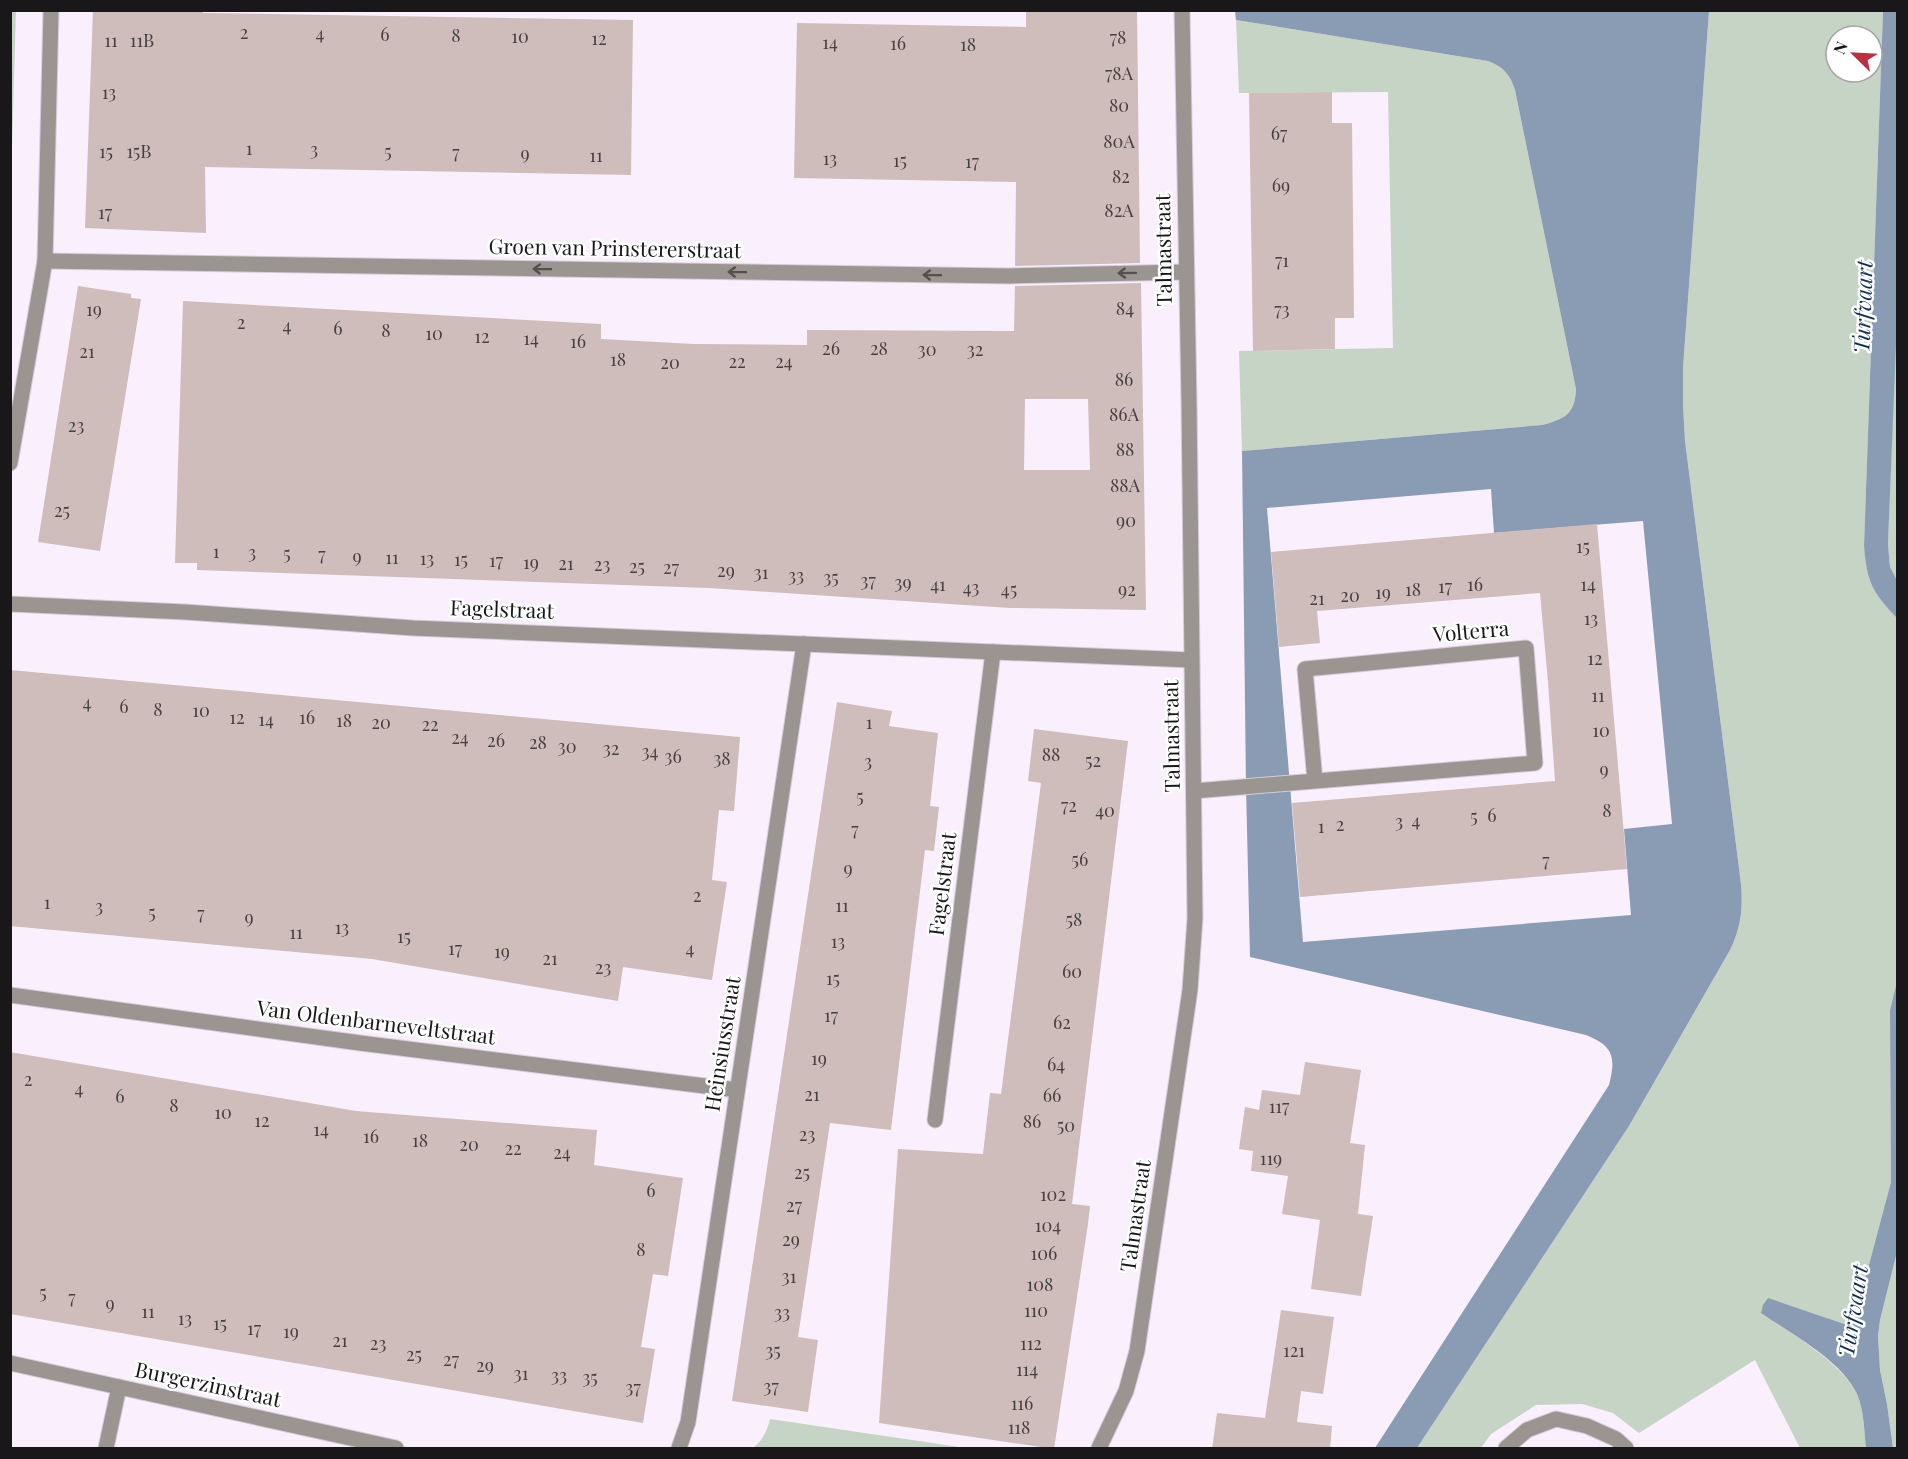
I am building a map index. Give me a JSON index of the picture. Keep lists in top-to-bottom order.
{
  "streets": {
    "street": [
      "Groen van Prinstererstraat",
      "Talmastraat",
      "Fagelstraat",
      "Volterra",
      "Van Oldenbarneveltstraat",
      "Heinsiusstraat",
      "Burgerzinstraat"
    ]
  },
  "crossings": [
    ["Groen van Prinstererstraat", "Talmastraat"],
    ["Talmastraat", "Fagelstraat"],
    ["Talmastraat", "Volterra"],
    ["Fagelstraat", "Heinsiusstraat"],
    ["Van Oldenbarneveltstraat", "Heinsiusstraat"]
  ],
  "one_way": ["Groen van Prinstererstraat"],
  "water": ["Turfvaart"],
  "house_numbers": [
    "2",
    "4",
    "6",
    "8",
    "10",
    "78",
    "12",
    "11",
    "11B",
    "14",
    "16",
    "18",
    "78A",
    "13",
    "80",
    "67",
    "80A",
    "1",
    "3",
    "15",
    "15B",
    "5",
    "7",
    "9",
    "11",
    "13",
    "15",
    "17",
    "82",
    "69",
    "82A",
    "17",
    "71",
    "84",
    "19",
    "73",
    "2",
    "4",
    "6",
    "8",
    "10",
    "12",
    "14",
    "16",
    "26",
    "28",
    "30",
    "32",
    "21",
    "18",
    "22",
    "24",
    "20",
    "86",
    "86A",
    "23",
    "88",
    "88A",
    "25",
    "90",
    "15",
    "1",
    "3",
    "5",
    "7",
    "9",
    "11",
    "13",
    "15",
    "17",
    "19",
    "21",
    "23",
    "25",
    "27",
    "29",
    "31",
    "33",
    "35",
    "37",
    "39",
    "41",
    "16",
    "14",
    "17",
    "43",
    "45",
    "92",
    "18",
    "19",
    "20",
    "21",
    "13",
    "12",
    "11",
    "4",
    "6",
    "8",
    "10",
    "12",
    "16",
    "14",
    "18",
    "20",
    "1",
    "22",
    "10",
    "24",
    "26",
    "28",
    "30",
    "32",
    "34",
    "88",
    "36",
    "38",
    "52",
    "3",
    "9",
    "5",
    "72",
    "40",
    "8",
    "6",
    "5",
    "4",
    "3",
    "2",
    "1",
    "7",
    "56",
    "7",
    "9",
    "2",
    "1",
    "11",
    "3",
    "5",
    "7",
    "9",
    "58",
    "13",
    "11",
    "15",
    "13",
    "17",
    "4",
    "19",
    "21",
    "23",
    "60",
    "15",
    "17",
    "62",
    "19",
    "64",
    "2",
    "4",
    "21",
    "66",
    "6",
    "8",
    "117",
    "10",
    "12",
    "86",
    "50",
    "14",
    "23",
    "16",
    "18",
    "20",
    "22",
    "24",
    "119",
    "25",
    "6",
    "102",
    "27",
    "104",
    "29",
    "8",
    "106",
    "31",
    "108",
    "5",
    "7",
    "9",
    "110",
    "11",
    "33",
    "13",
    "15",
    "17",
    "19",
    "21",
    "23",
    "112",
    "35",
    "121",
    "25",
    "27",
    "29",
    "114",
    "31",
    "33",
    "35",
    "37",
    "37",
    "116",
    "118"
  ],
  "north": "top left"
}
